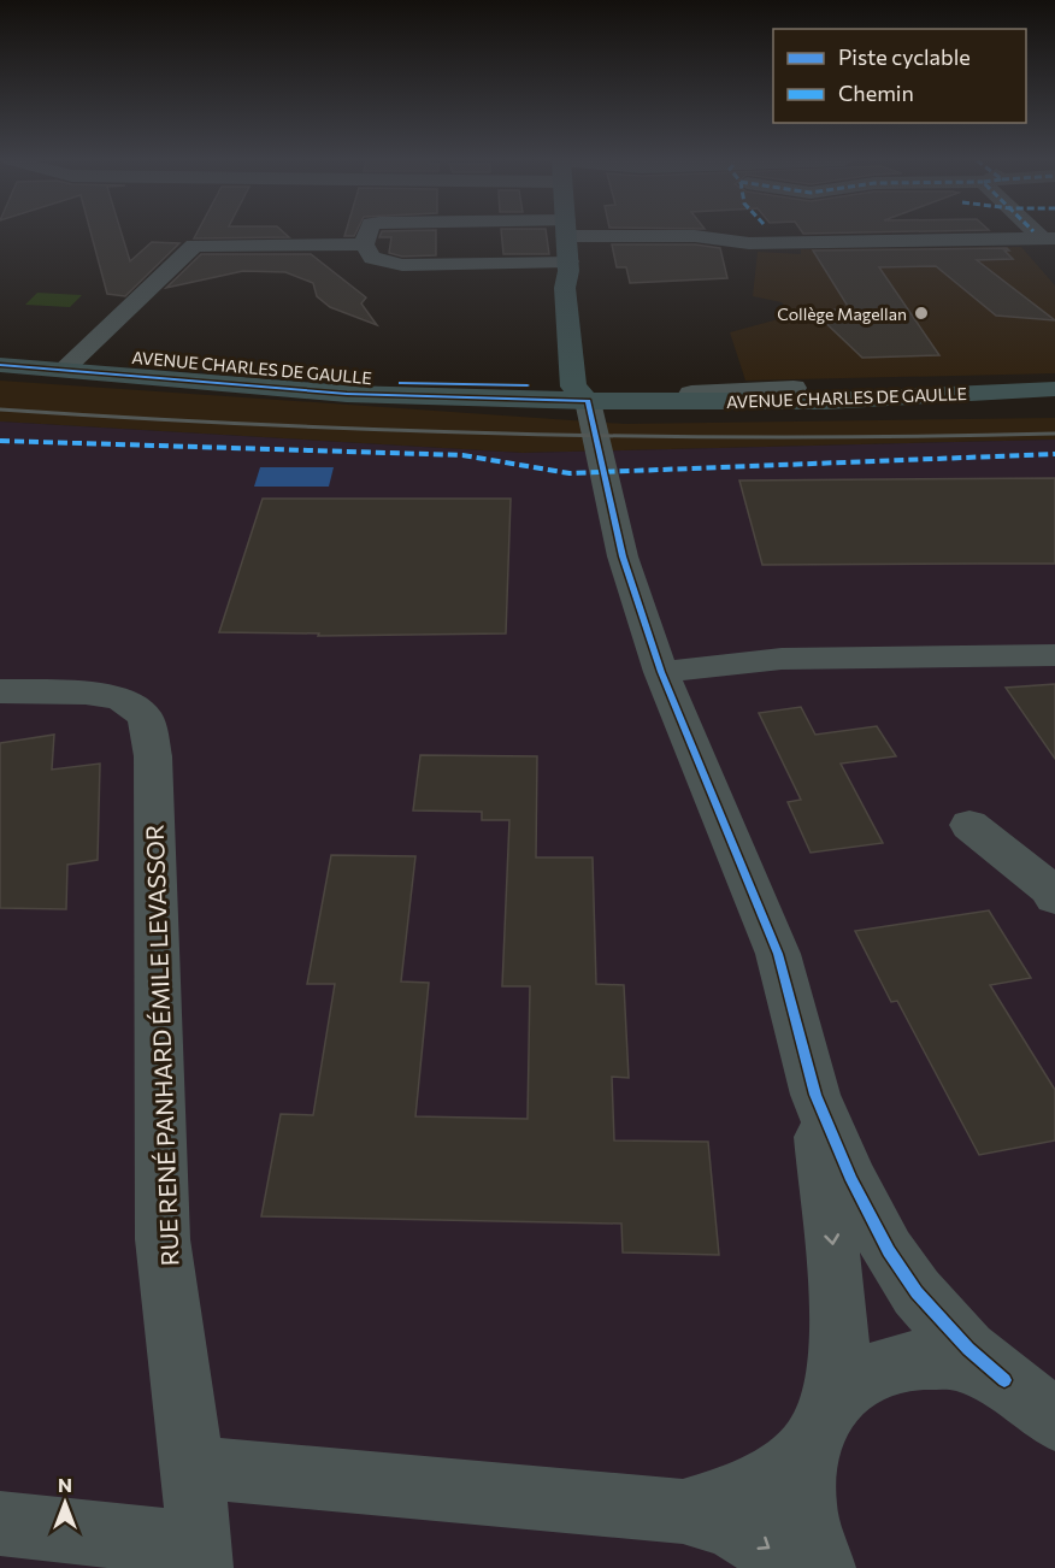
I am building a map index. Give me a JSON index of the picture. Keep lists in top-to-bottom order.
{
  "streets": {
    "main road": ["AVENUE CHARLES DE GAULLE"],
    "street": ["RUE RENÉ PANHARD ÉMILE LEVASSOR"]
  },
  "places": ["Collège Magellan"],
  "legend": ["Piste cyclable", "Chemin"],
  "north": "top"
}
